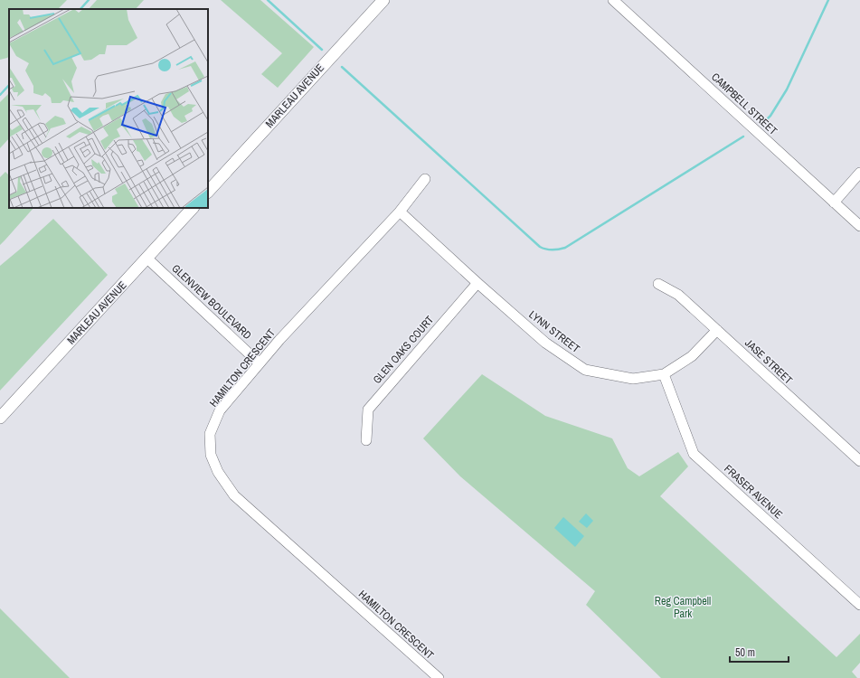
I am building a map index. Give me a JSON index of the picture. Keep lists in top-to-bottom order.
{
  "streets": {
    "main road": ["MARLEAU AVENUE"],
    "street": [
      "CAMPBELL STREET",
      "GLENVIEW BOULEVARD",
      "LYNN STREET",
      "GLEN OAKS COURT",
      "JASE STREET",
      "HAMILTON CRESCENT",
      "FRASER AVENUE"
    ]
  },
  "crossings": [
    ["MARLEAU AVENUE", "GLENVIEW BOULEVARD"],
    ["GLENVIEW BOULEVARD", "HAMILTON CRESCENT"],
    ["LYNN STREET", "GLEN OAKS COURT"],
    ["LYNN STREET", "JASE STREET"],
    ["LYNN STREET", "HAMILTON CRESCENT"],
    ["LYNN STREET", "FRASER AVENUE"]
  ],
  "parks": ["Reg Campbell Park"],
  "scale_bar": "50 m"
}
